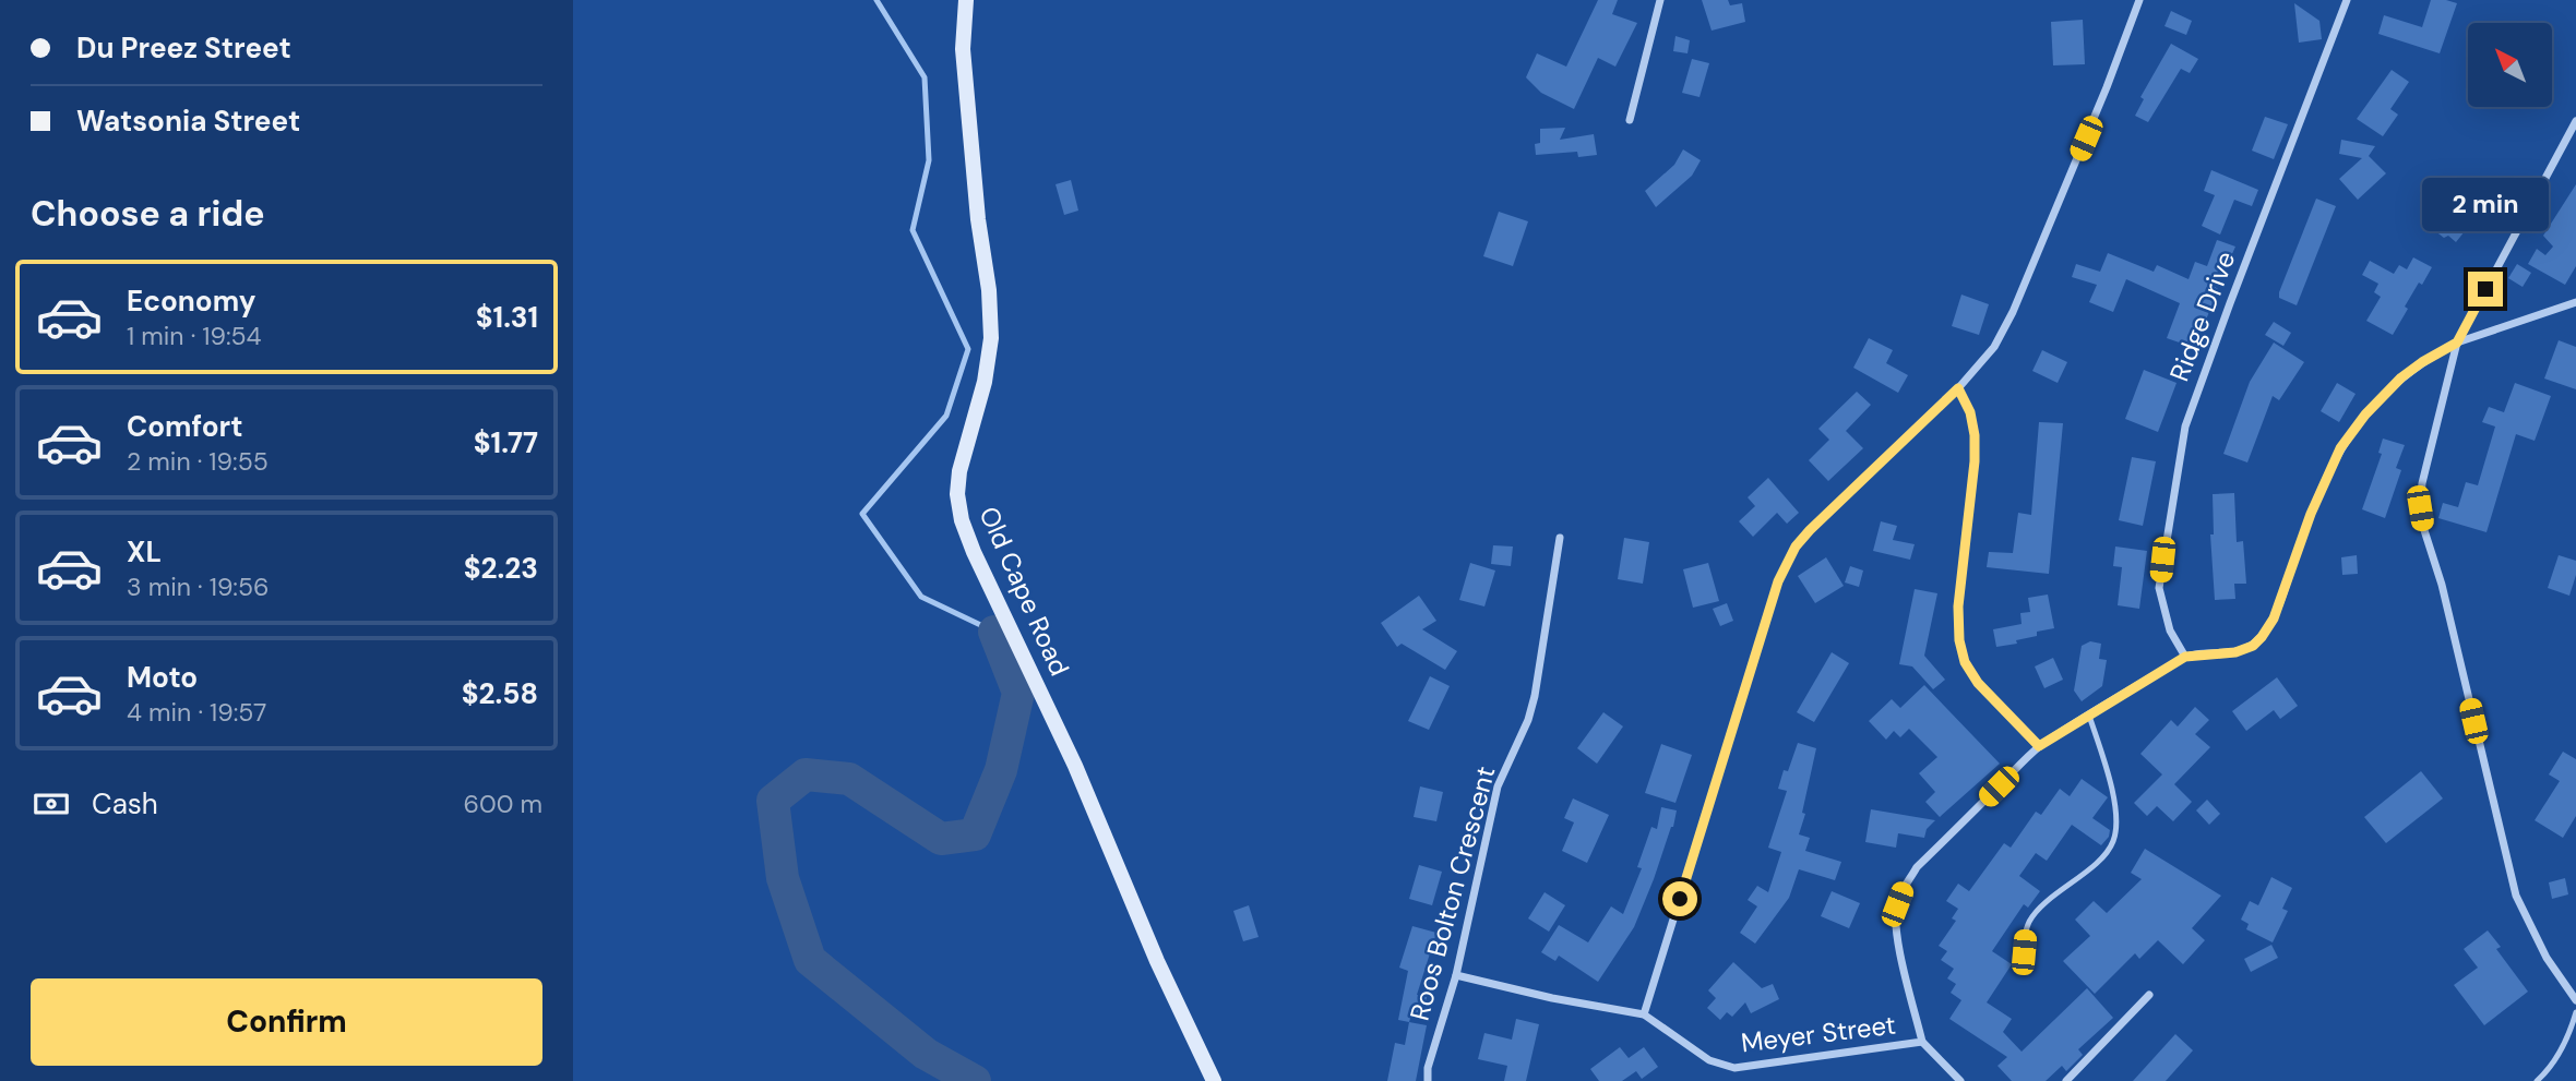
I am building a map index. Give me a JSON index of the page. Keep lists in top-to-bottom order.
{
  "streets": {
    "street": [
      "Ridge Drive",
      "Old Cape Road",
      "Roos Bolton Crescent",
      "Meyer Street"
    ]
  },
  "crossings": [
    ["Ridge Drive", "Meyer Street"],
    ["Roos Bolton Crescent", "Meyer Street"]
  ],
  "north": "top left",
  "page": {
    "banner": ["Du Preez Street", "Watsonia Street"],
    "heading": "Choose a ride",
    "bubble": "2 min",
    "list": [
      {
        "name": "Economy",
        "note": "1 min · 19:54",
        "value": "$1.31"
      },
      {
        "name": "Comfort",
        "note": "2 min · 19:55",
        "value": "$1.77"
      },
      {
        "name": "XL",
        "note": "3 min · 19:56",
        "value": "$2.23"
      },
      {
        "name": "Moto",
        "note": "4 min · 19:57",
        "value": "$2.58"
      }
    ],
    "pay": ["Cash", "600 m"],
    "buttons": "Confirm"
  }
}
